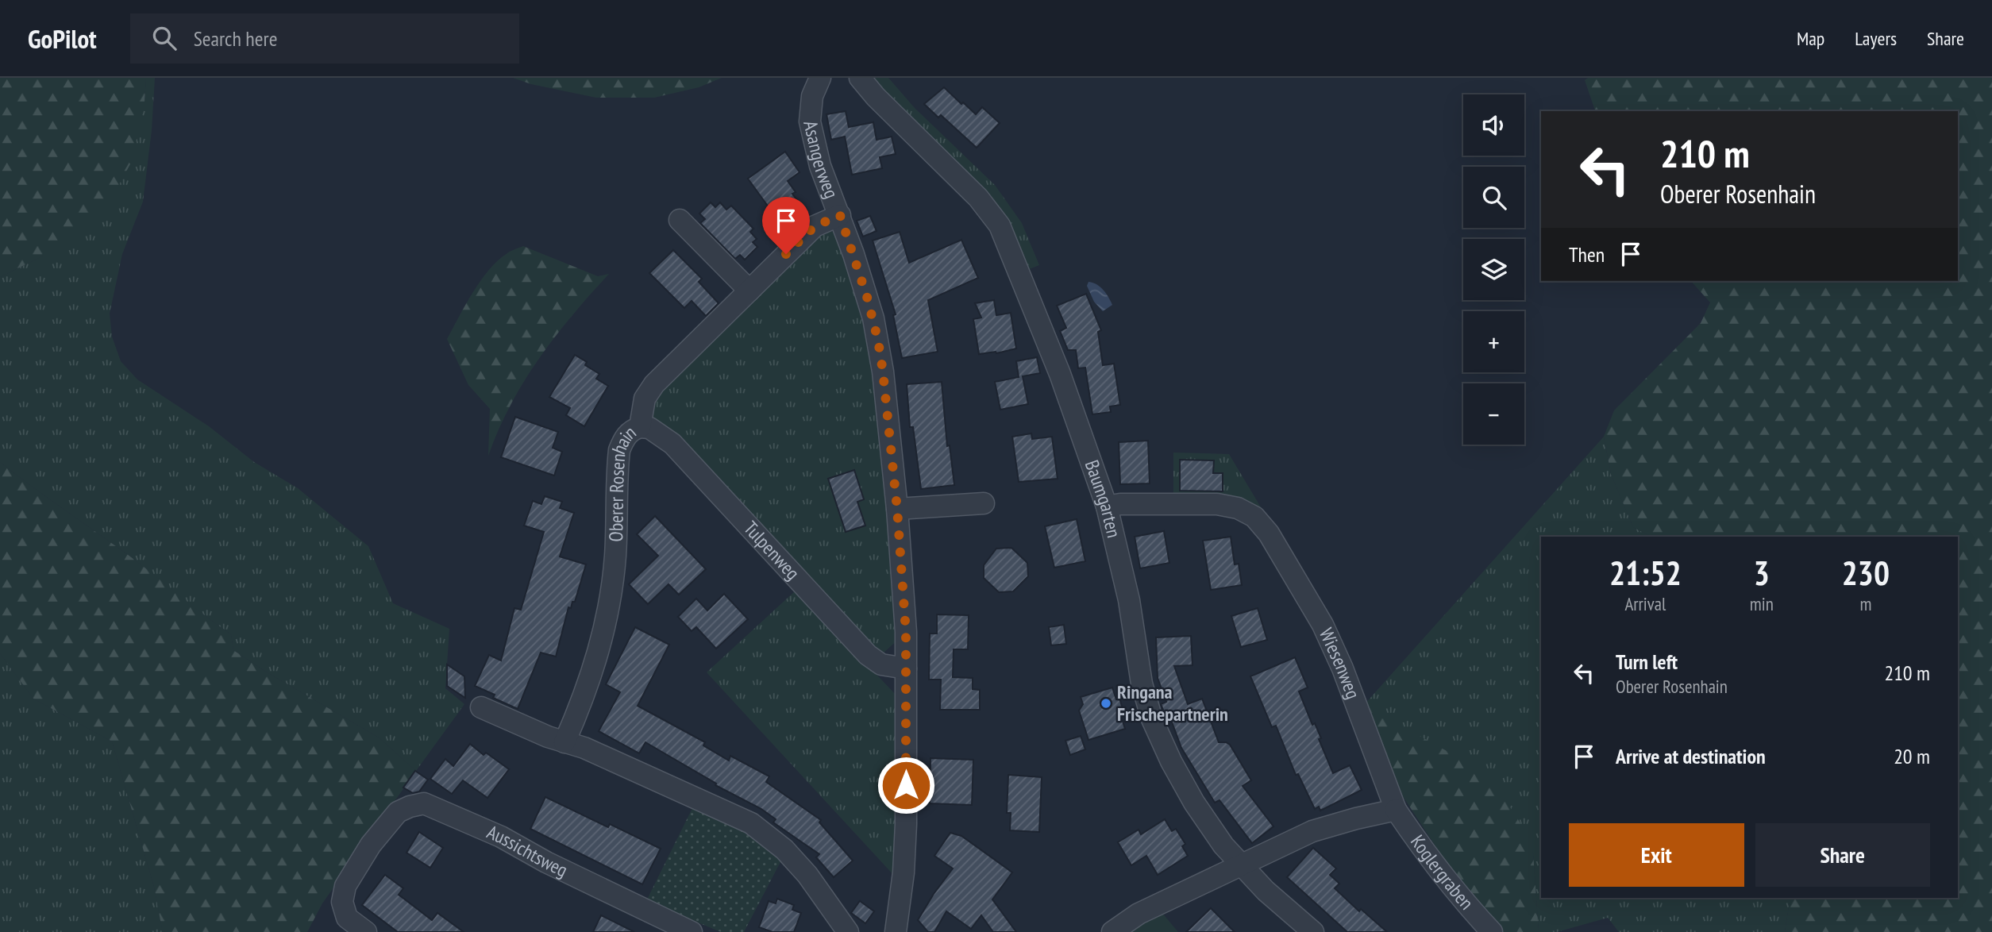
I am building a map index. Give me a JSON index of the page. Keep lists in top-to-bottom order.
{
  "streets": {
    "street": [
      "Asangerweg",
      "Oberer Rosenhain",
      "Baumgarten",
      "Tulpenweg",
      "Wiesenweg",
      "Aussichtsweg",
      "Koglergraben"
    ]
  },
  "crossings": [
    ["Asangerweg", "Oberer Rosenhain"],
    ["Asangerweg", "Tulpenweg"],
    ["Oberer Rosenhain", "Tulpenweg"],
    ["Baumgarten", "Wiesenweg"],
    ["Wiesenweg", "Koglergraben"]
  ],
  "places": ["Ringana Frischepartnerin"],
  "page": {
    "header": "GoPilot",
    "search": "Search here",
    "nav": ["Map", "Layers", "Share"],
    "map_buttons": ["+", "−"],
    "turn": ["210 m", "Oberer Rosenhain"],
    "then": "Then",
    "eta": [
      "21:52",
      "Arrival",
      "3",
      "min",
      "230",
      "m"
    ],
    "list": [
      {
        "name": "Turn left",
        "note": "Oberer Rosenhain",
        "value": "210 m"
      },
      {
        "name": "Arrive at destination",
        "value": "20 m"
      }
    ],
    "buttons": ["Exit", "Share"]
  }
}
